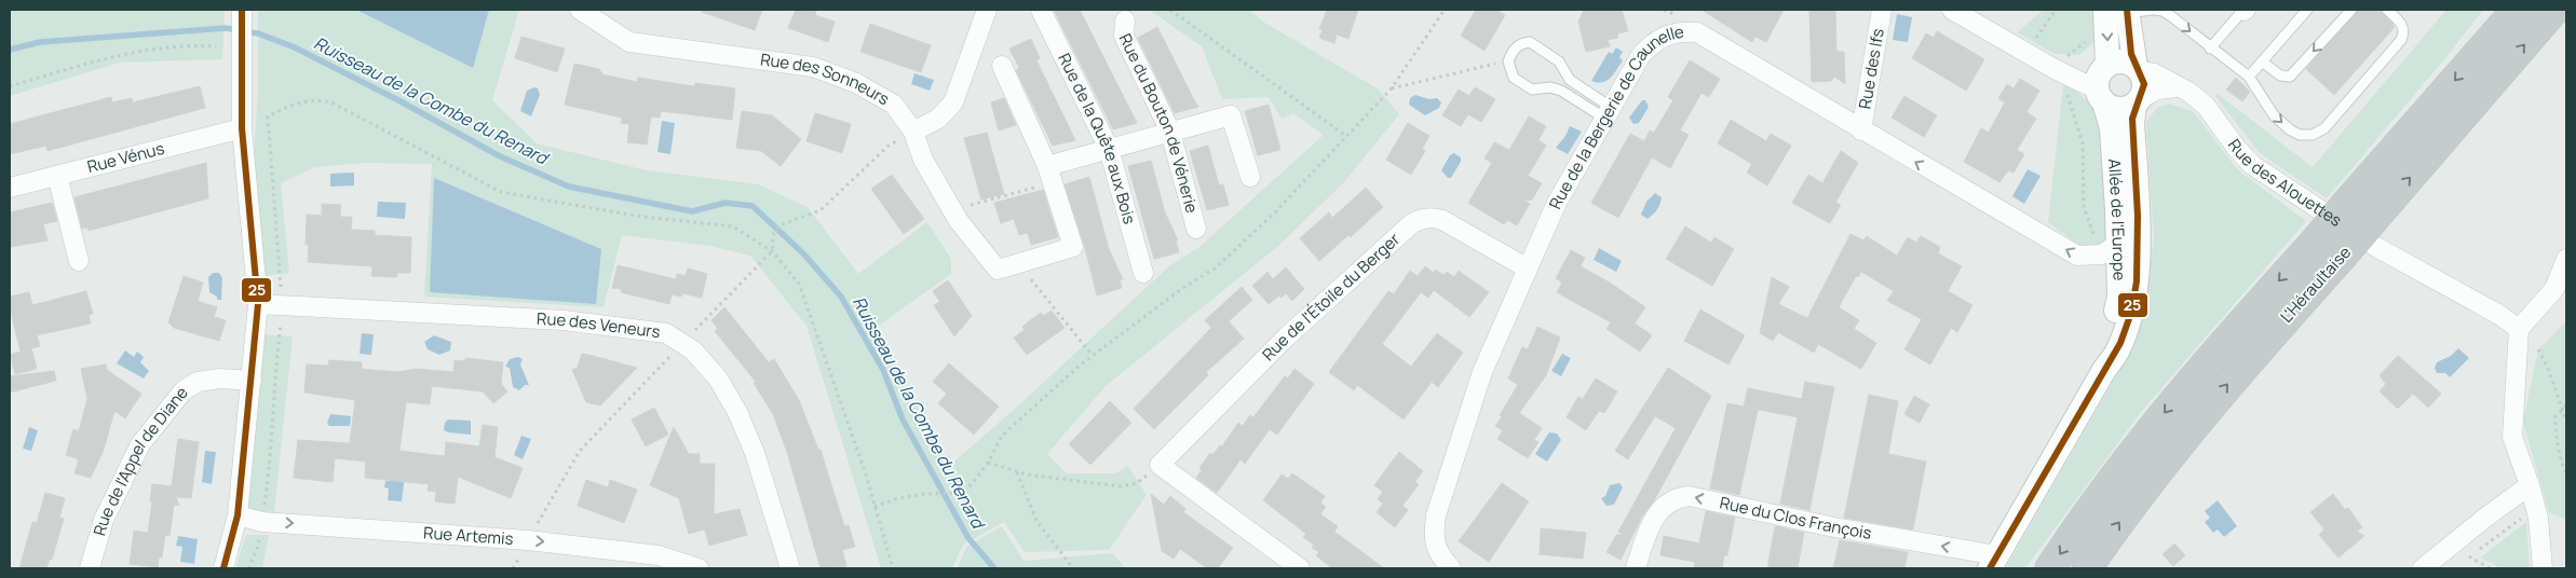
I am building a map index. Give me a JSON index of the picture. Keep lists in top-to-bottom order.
{
  "streets": {
    "highway": ["L'Héraultaise"],
    "street": [
      "Rue des Ifs",
      "Rue des Sonneurs",
      "Rue du Bouton de Vénerie",
      "Rue de la Bergerie de Caunelle",
      "Rue de la Quête aux Bois",
      "Rue Vénus",
      "Rue des Alouettes",
      "Allée de l'Europe",
      "Rue de l'Étoile du Berger",
      "Rue des Veneurs",
      "Rue de l'Appel de Diane",
      "Rue du Clos François",
      "Rue Artemis"
    ]
  },
  "crossings": [
    ["Rue des Ifs", "Rue de la Bergerie de Caunelle"],
    ["Rue de la Bergerie de Caunelle", "Allée de l'Europe"],
    ["Rue de la Bergerie de Caunelle", "Rue de l'Étoile du Berger"],
    ["Rue des Alouettes", "Allée de l'Europe"],
    ["Allée de l'Europe", "Rue du Clos François"]
  ],
  "one_way": ["Rue du Clos François", "Rue Artemis"],
  "water": ["Ruisseau de la Combe du Renard"],
  "lines": ["transit line 25"]
}
